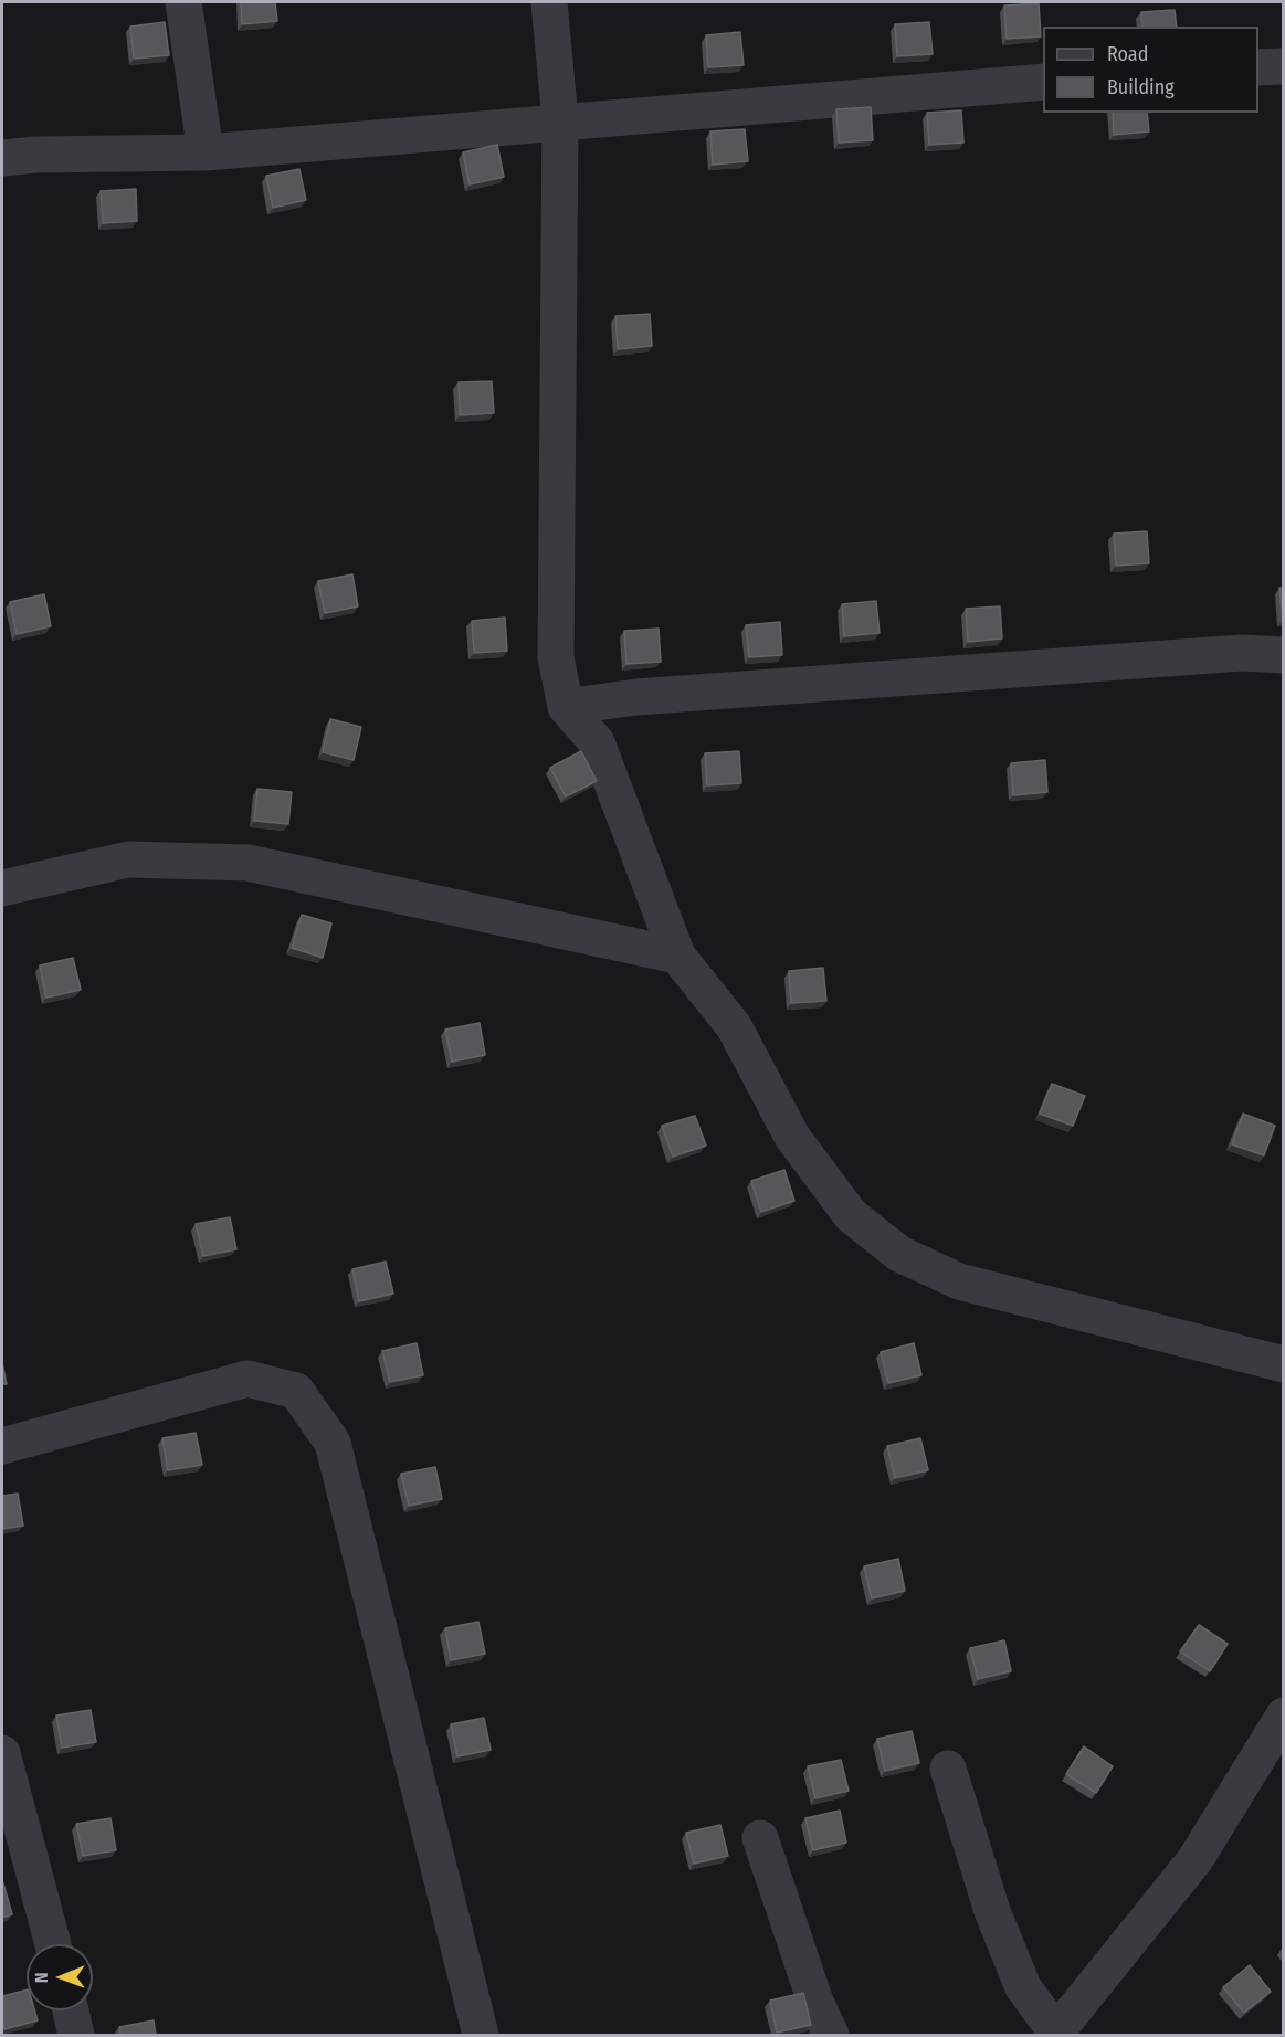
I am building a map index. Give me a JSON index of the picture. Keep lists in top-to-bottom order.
{
  "legend": ["Road", "Building"],
  "north": "left"
}
